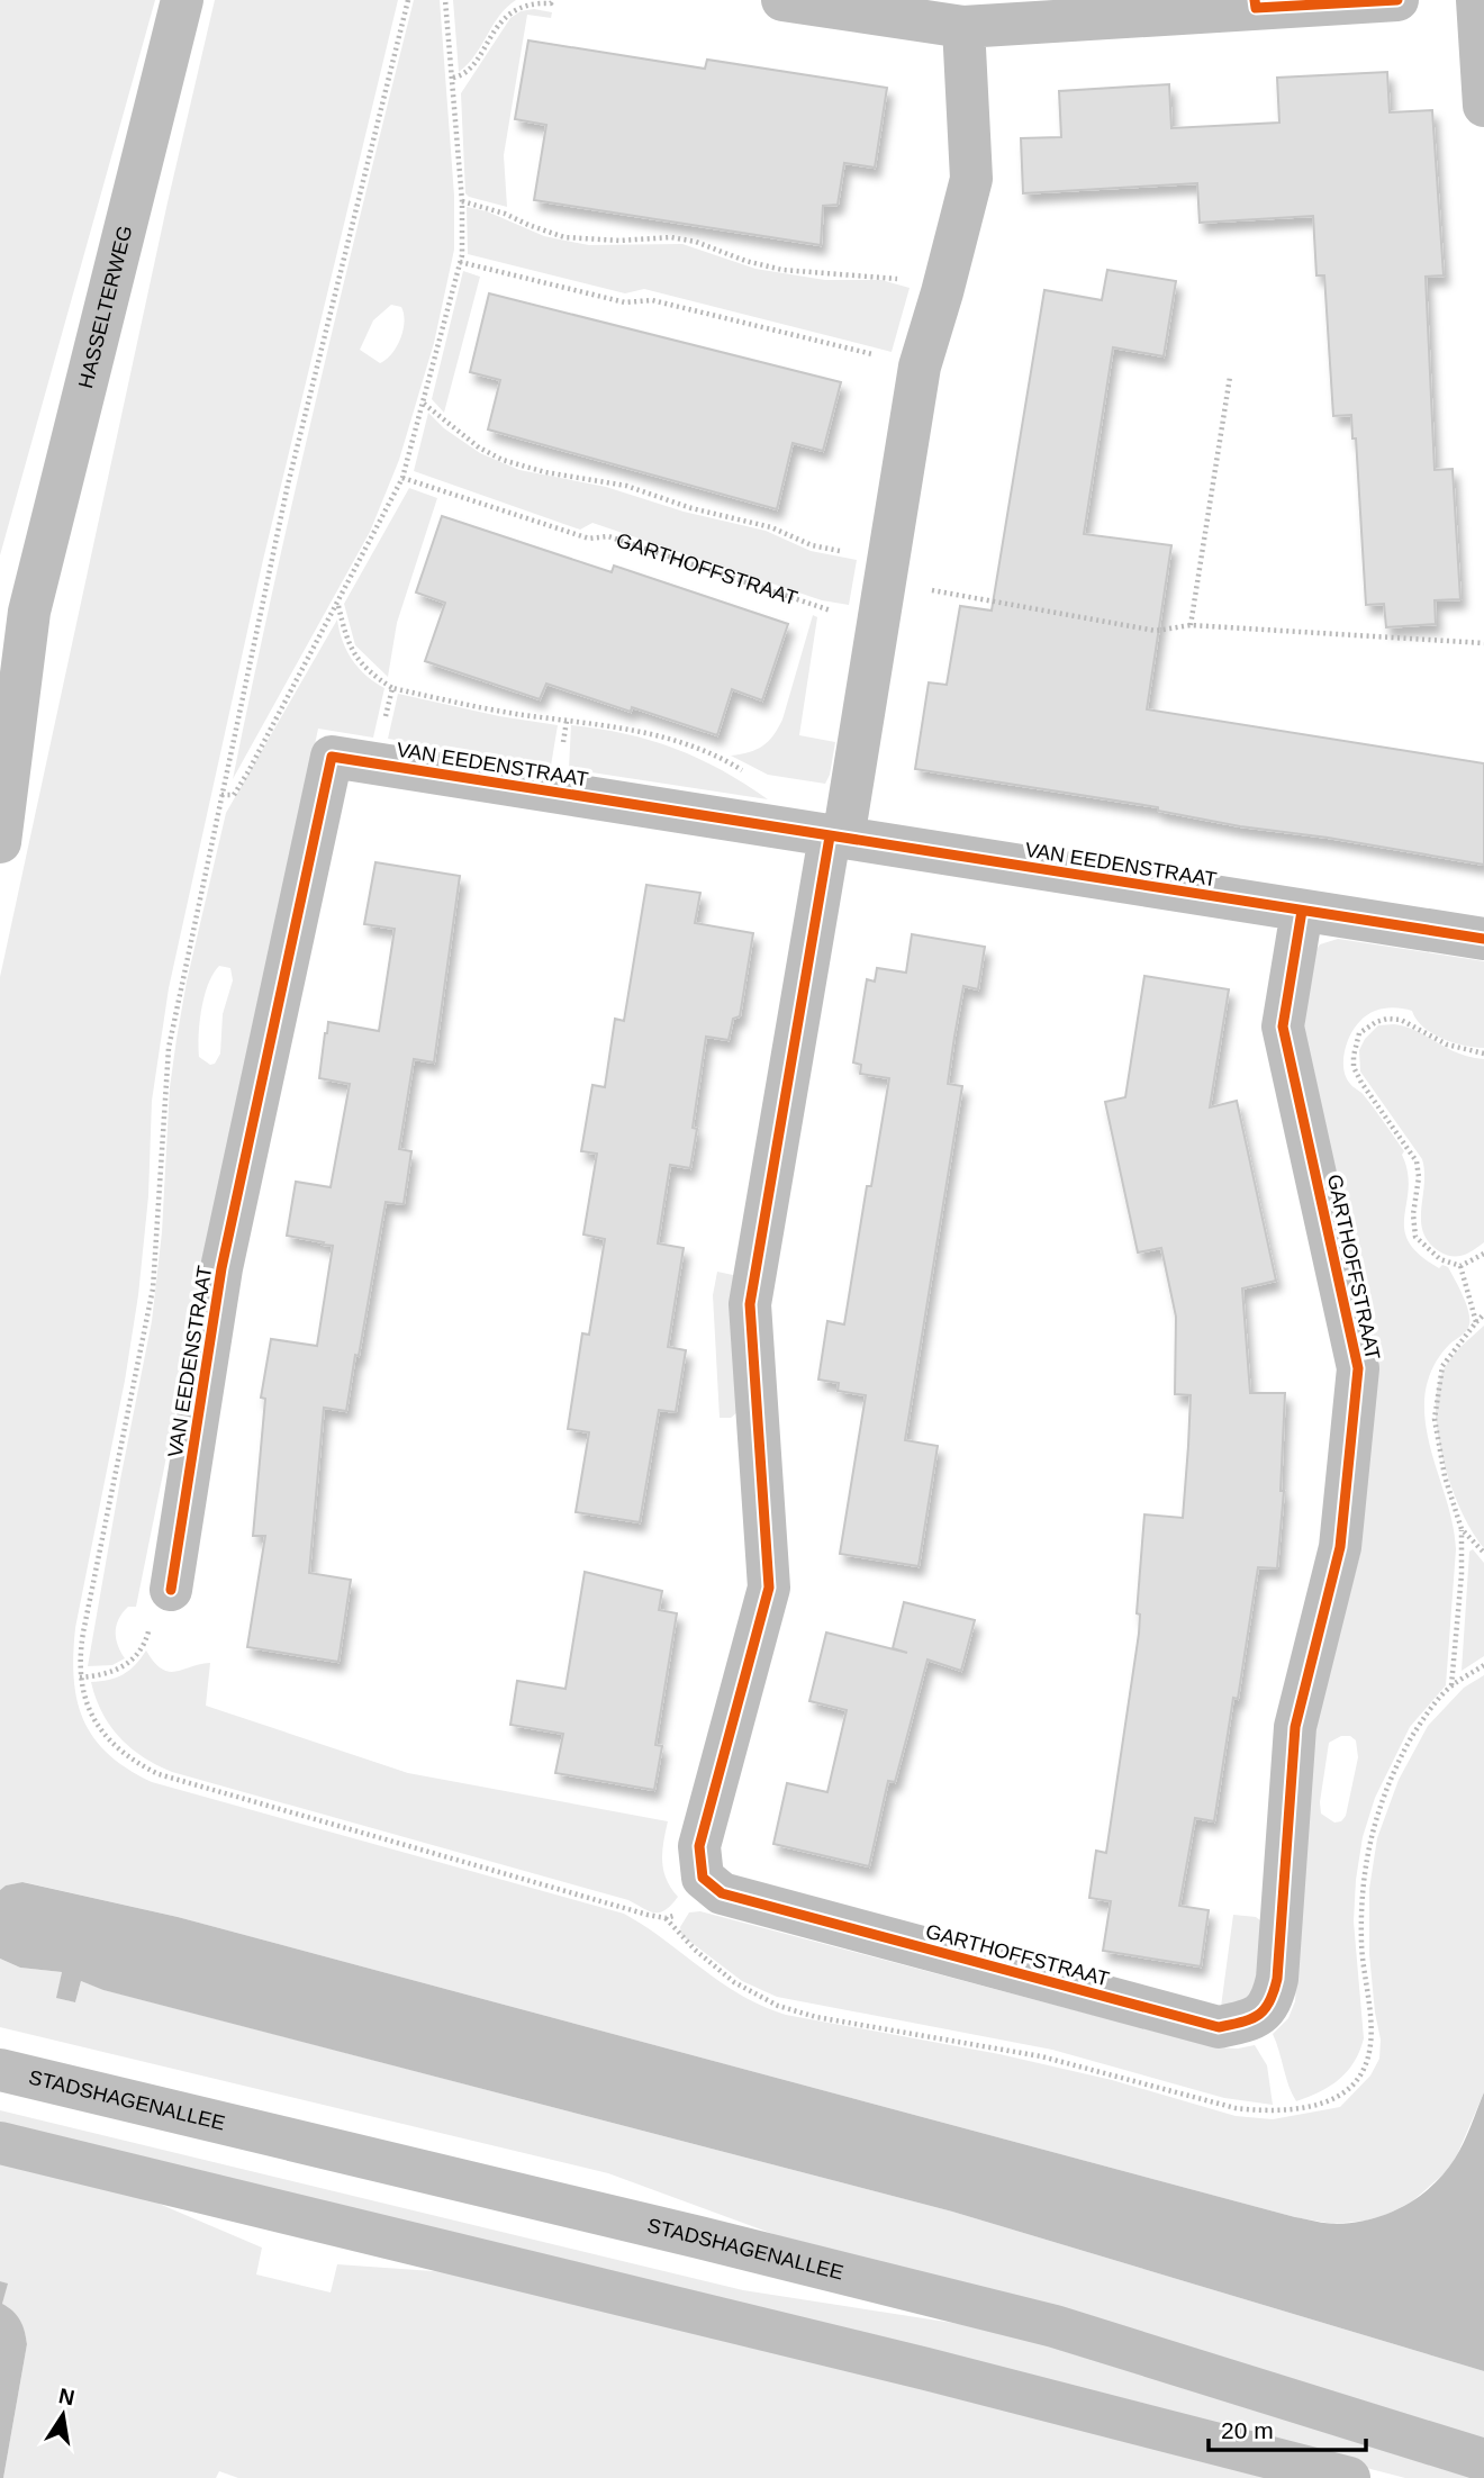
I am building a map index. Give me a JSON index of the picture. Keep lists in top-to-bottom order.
{
  "streets": {
    "street": [
      "HASSELTERWEG",
      "GARTHOFFSTRAAT",
      "VAN EEDENSTRAAT",
      "STADSHAGENALLEE"
    ]
  },
  "crossings": [
    ["GARTHOFFSTRAAT", "VAN EEDENSTRAAT"]
  ],
  "scale_bar": "20 m",
  "north": "top"
}
